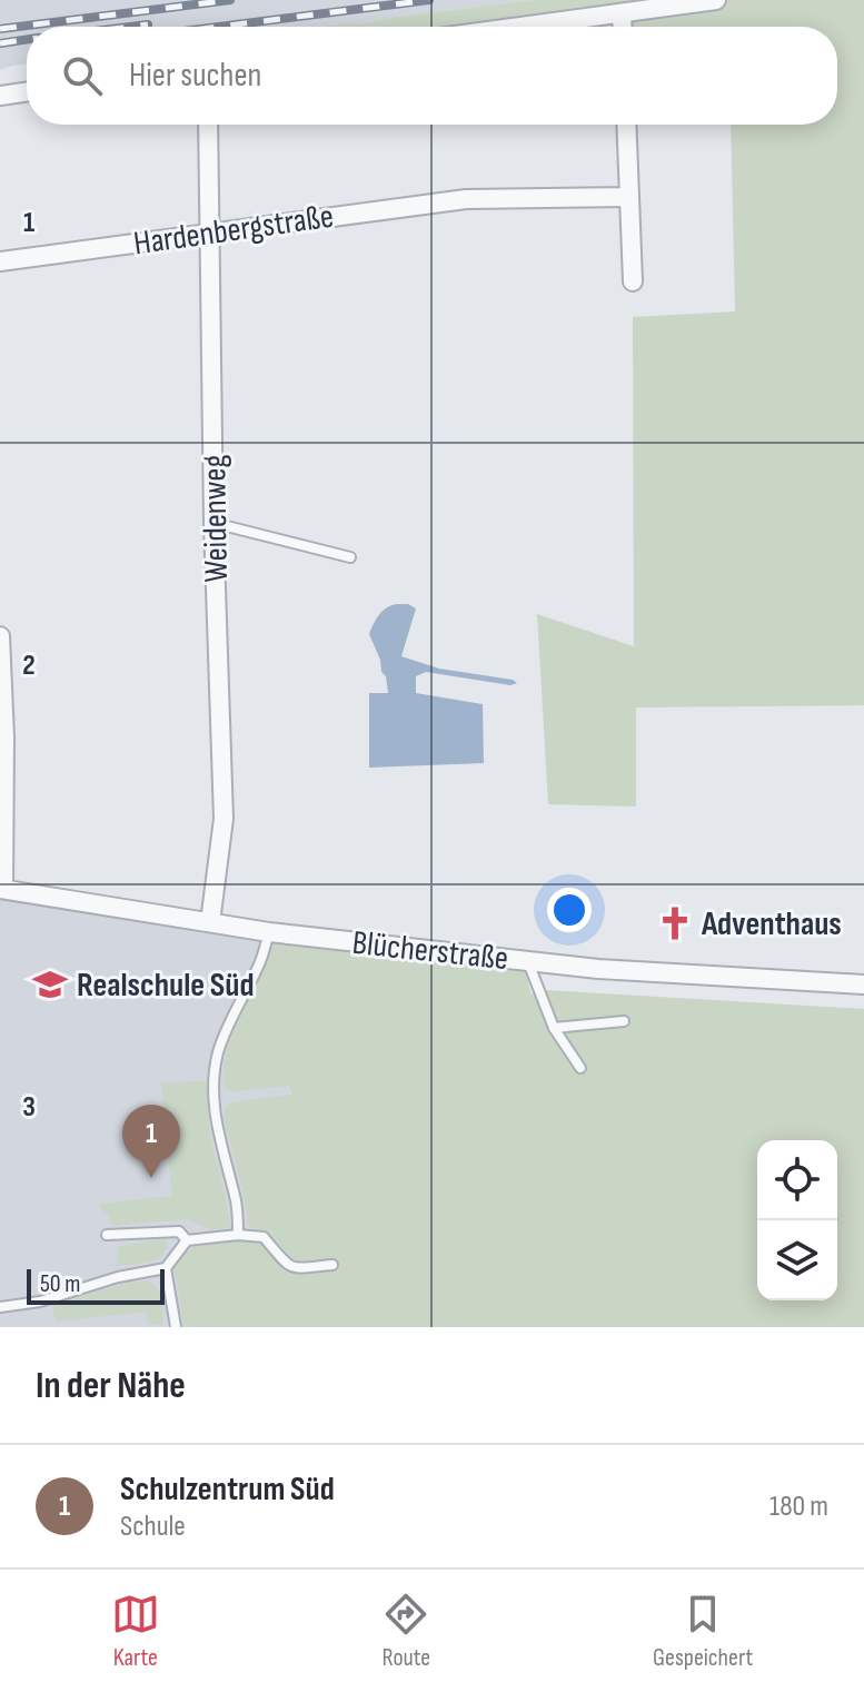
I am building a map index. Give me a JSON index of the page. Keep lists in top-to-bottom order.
{
  "streets": {
    "street": ["Hardenbergstraße", "Weidenweg", "Blücherstraße"]
  },
  "crossings": [
    ["Hardenbergstraße", "Weidenweg"],
    ["Weidenweg", "Blücherstraße"]
  ],
  "places": {
    "church": ["Adventhaus"],
    "school or university": ["Realschule Süd"]
  },
  "scale_bar": "50 m",
  "page": {
    "search": "Hier suchen",
    "pins": "1",
    "scale": "50 m",
    "heading": "In der Nähe",
    "list": [
      {
        "mark": "1",
        "name": "Schulzentrum Süd",
        "note": "Schule",
        "value": "180 m"
      }
    ],
    "nav": ["Karte", "Route", "Gespeichert"]
  },
  "grid": {
    "rows": ["1", "2", "3"]
  }
}
